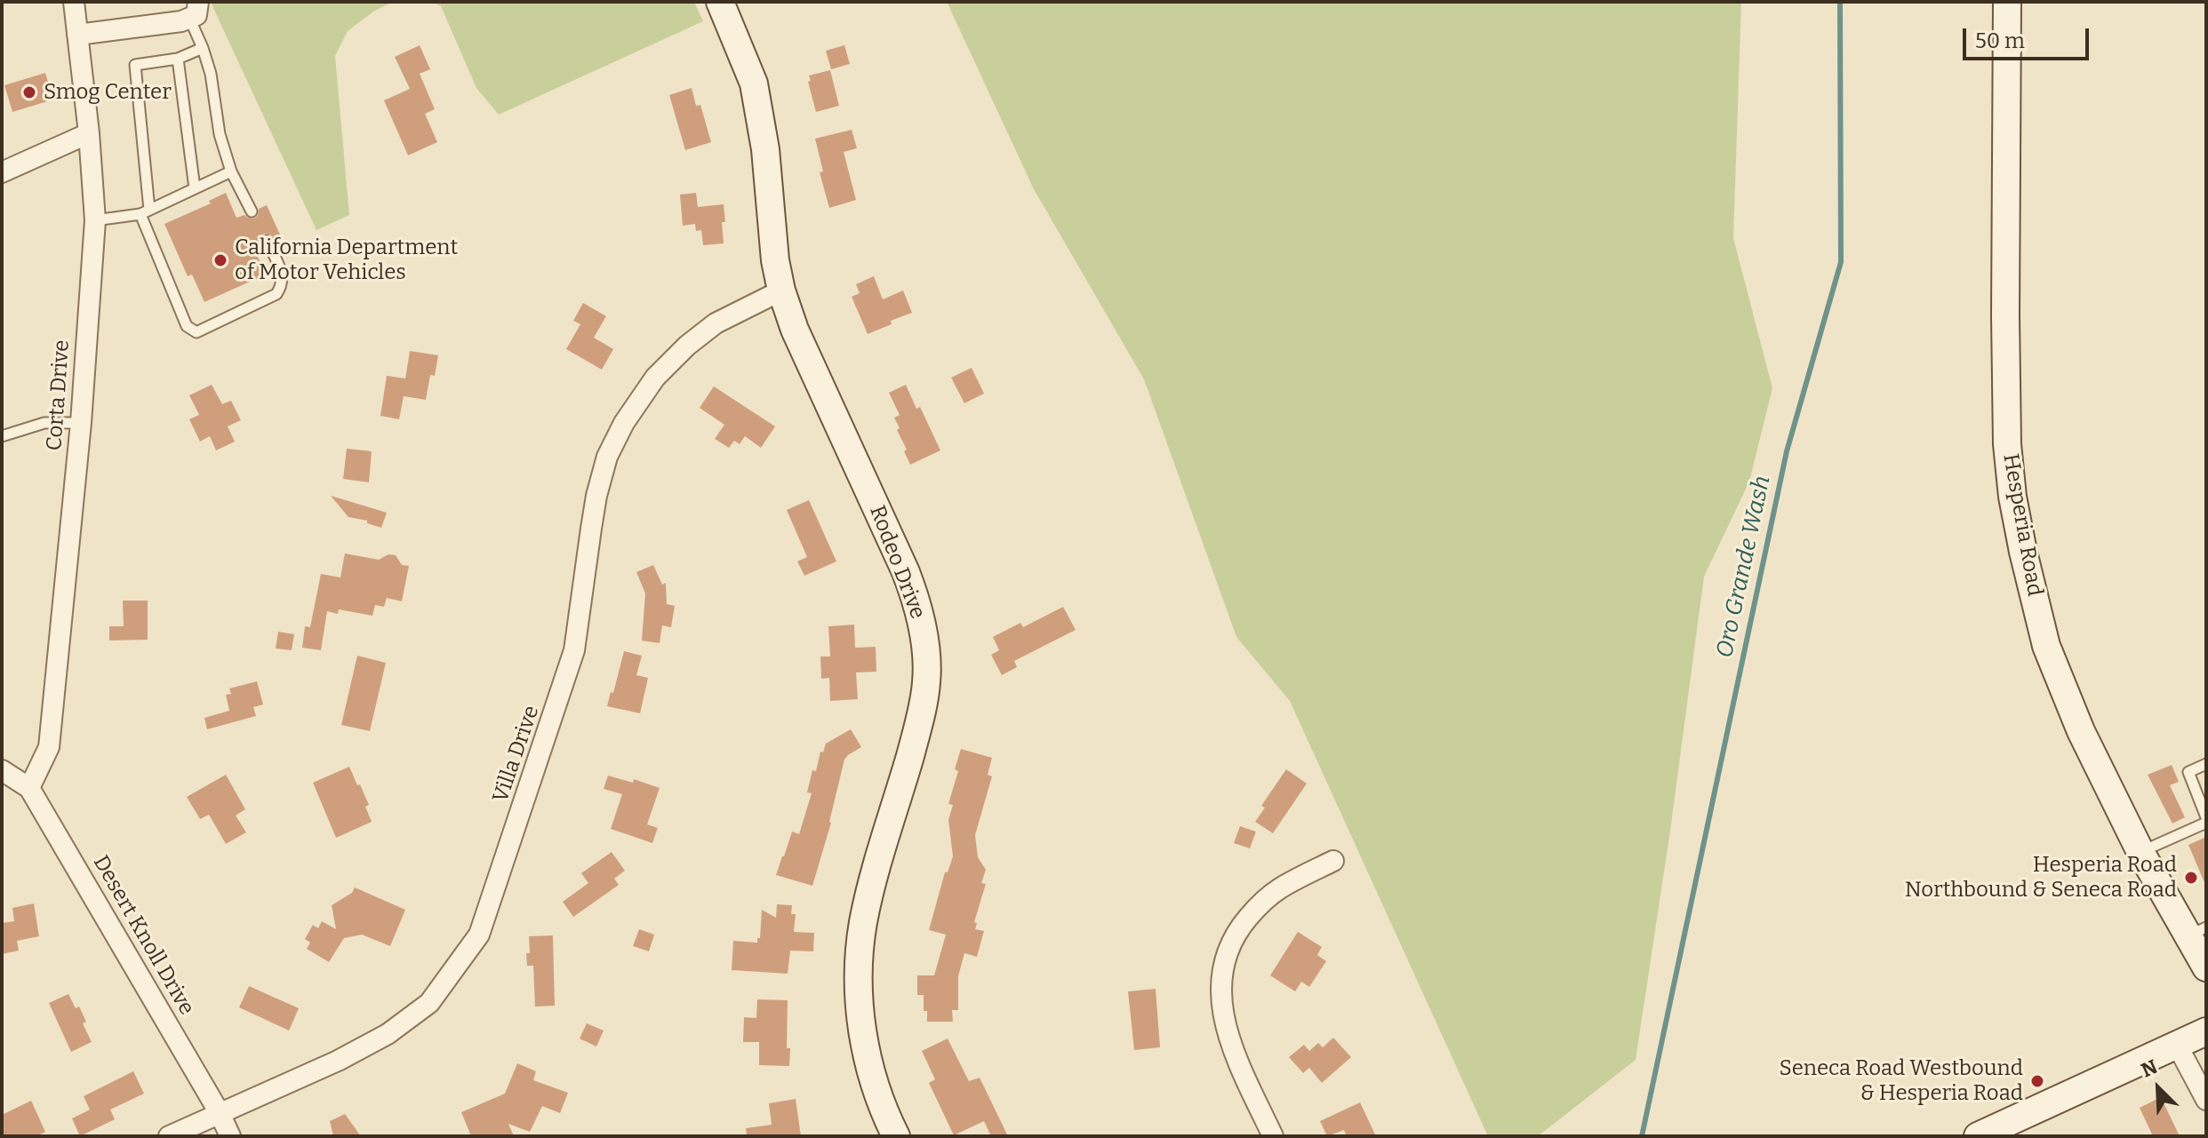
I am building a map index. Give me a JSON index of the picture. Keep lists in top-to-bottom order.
{
  "streets": {
    "main road": ["Hesperia Road", "Rodeo Drive"],
    "street": ["Corta Drive", "Villa Drive", "Desert Knoll Drive"]
  },
  "crossings": [
    ["Corta Drive", "Desert Knoll Drive"],
    ["Rodeo Drive", "Villa Drive"],
    ["Villa Drive", "Desert Knoll Drive"]
  ],
  "water": ["Oro Grande Wash"],
  "places": [
    "Smog Center",
    "California Department of Motor Vehicles",
    "Hesperia Road Northbound & Seneca Road",
    "Seneca Road Westbound & Hesperia Road"
  ],
  "scale_bar": "50 m",
  "north": "top left"
}
